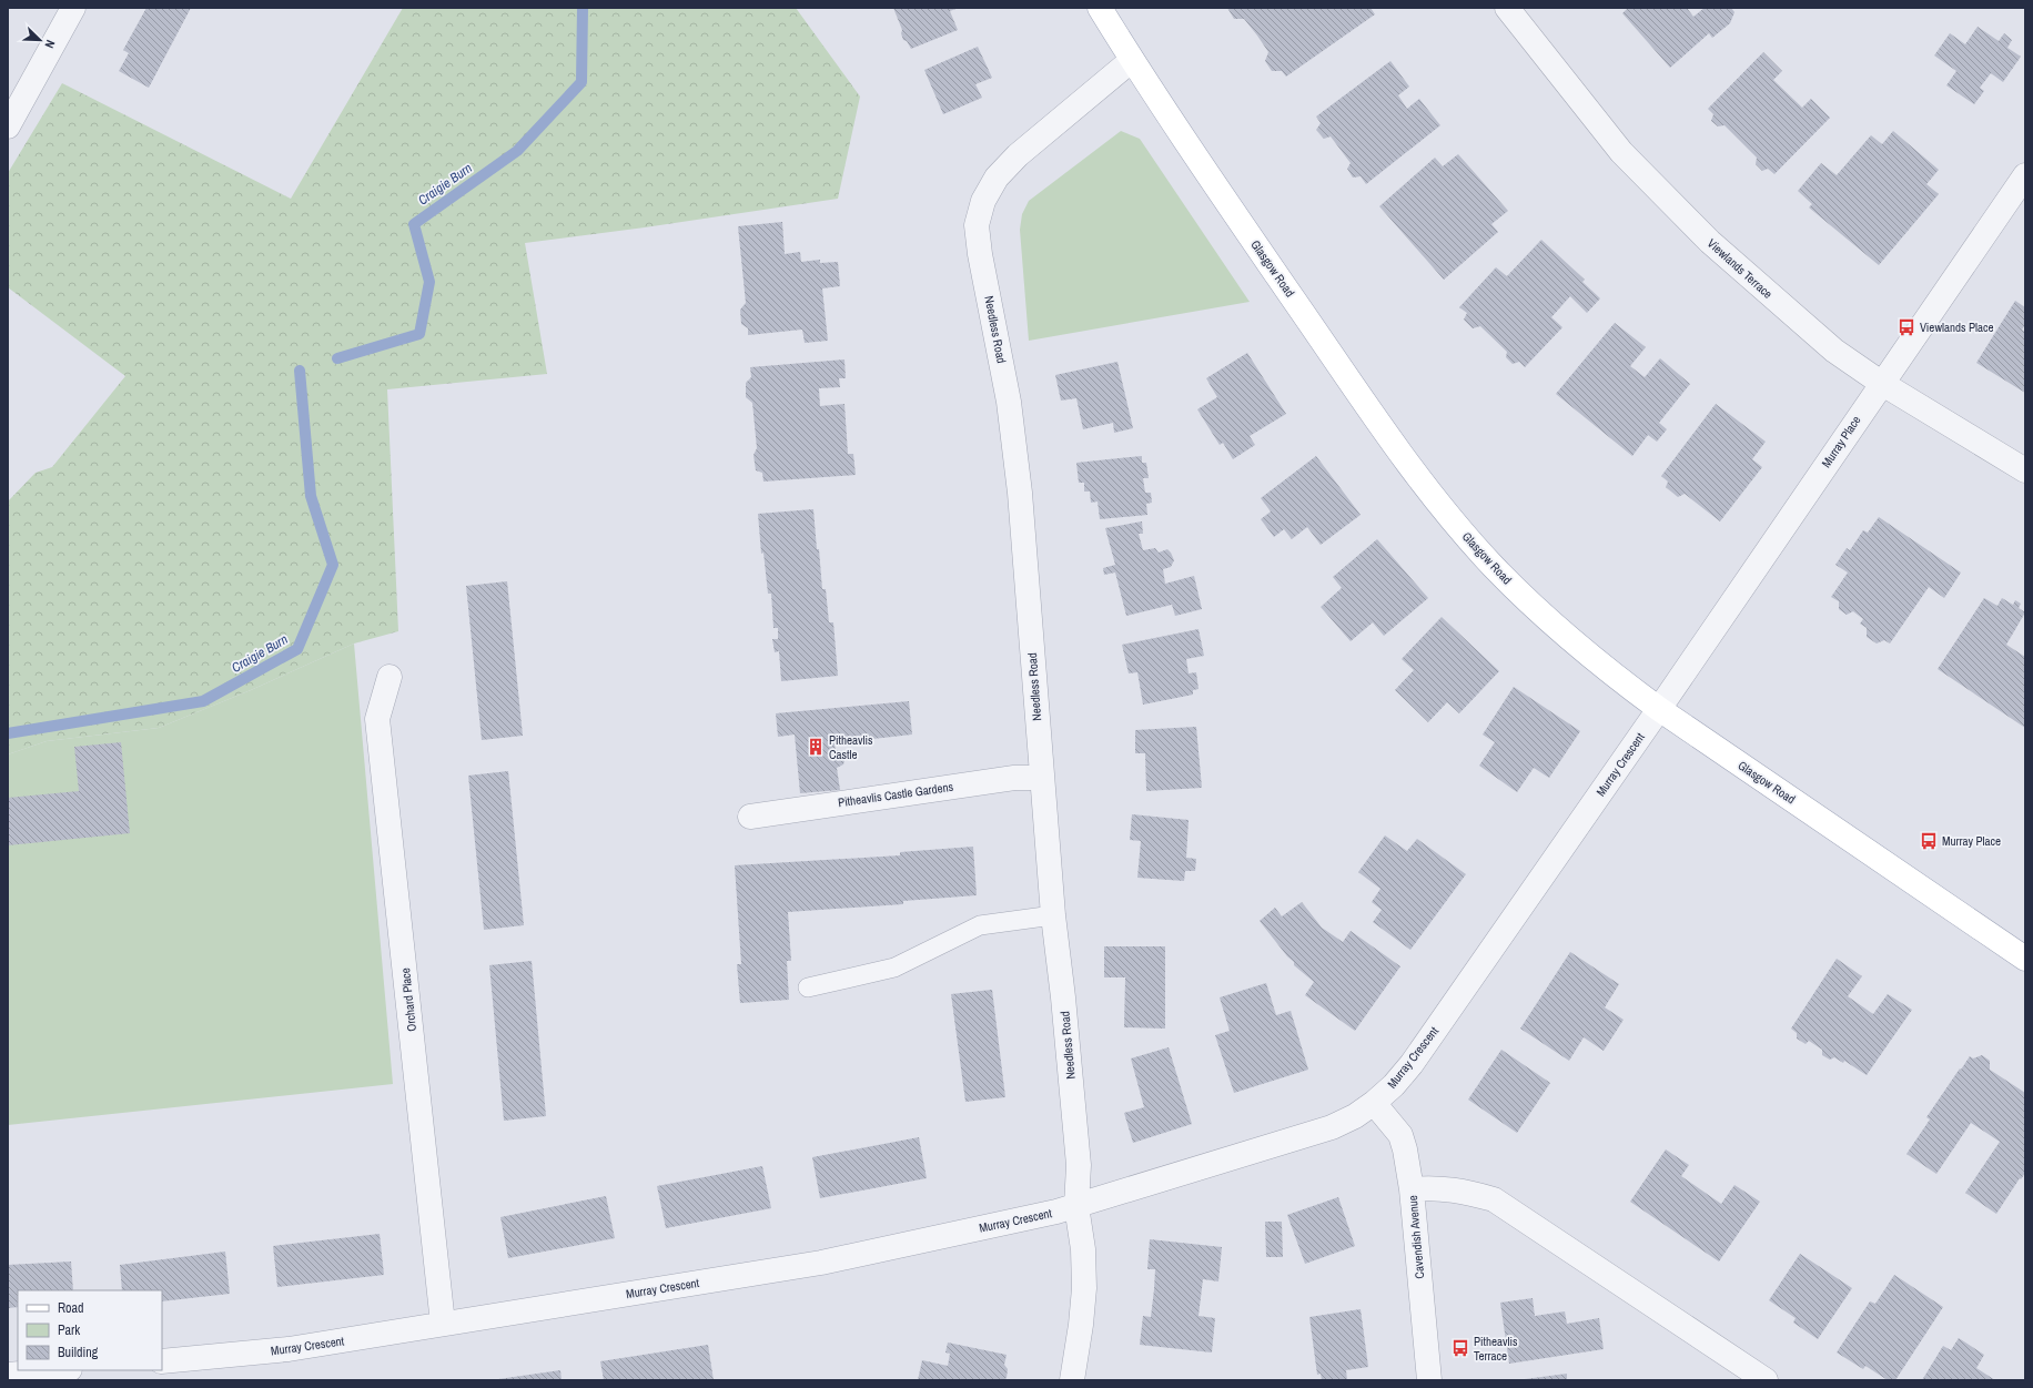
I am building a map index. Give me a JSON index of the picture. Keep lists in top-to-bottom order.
{
  "streets": {
    "main road": ["Glasgow Road"],
    "street": [
      "Viewlands Terrace",
      "Needless Road",
      "Murray Place",
      "Murray Crescent",
      "Pitheavlis Castle Gardens",
      "Orchard Place",
      "Cavendish Avenue"
    ]
  },
  "crossings": [
    ["Glasgow Road", "Needless Road"],
    ["Glasgow Road", "Murray Place"],
    ["Glasgow Road", "Murray Crescent"],
    ["Viewlands Terrace", "Murray Place"],
    ["Needless Road", "Murray Crescent"],
    ["Needless Road", "Pitheavlis Castle Gardens"],
    ["Murray Place", "Murray Crescent"],
    ["Murray Crescent", "Orchard Place"],
    ["Murray Crescent", "Cavendish Avenue"]
  ],
  "water": ["Craigie Burn"],
  "places": {
    "bus stop": ["Viewlands Place", "Murray Place", "Pitheavlis Terrace"],
    "building": ["Pitheavlis Castle"]
  },
  "legend": ["Road", "Park", "Building"],
  "north": "bottom right"
}
